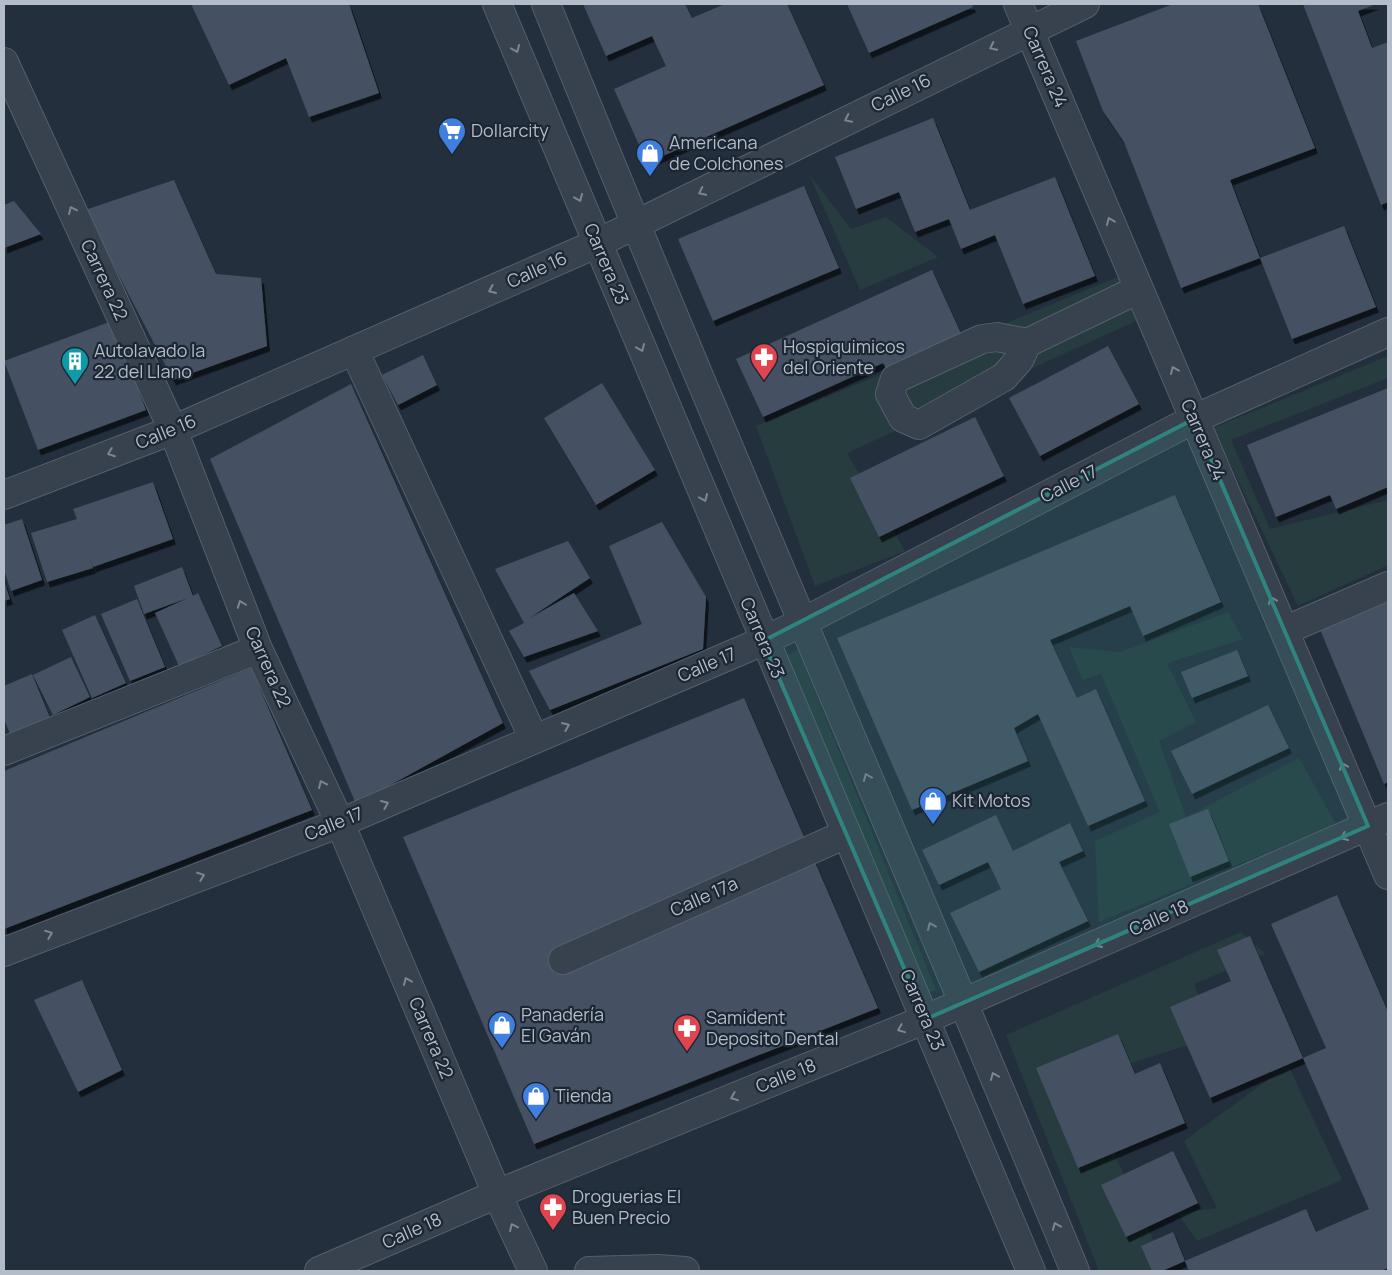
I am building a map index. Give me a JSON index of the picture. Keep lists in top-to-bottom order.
{
  "streets": {
    "street": [
      "Carrera 24",
      "Calle 16",
      "Carrera 23",
      "Carrera 22",
      "Calle 17",
      "Calle 17a",
      "Calle 18"
    ]
  },
  "crossings": [
    ["Carrera 24", "Calle 16"],
    ["Carrera 24", "Calle 17"],
    ["Carrera 24", "Calle 18"],
    ["Calle 16", "Carrera 23"],
    ["Calle 16", "Carrera 22"],
    ["Carrera 23", "Calle 17"],
    ["Carrera 23", "Calle 17a"],
    ["Carrera 23", "Calle 18"],
    ["Carrera 22", "Calle 17"],
    ["Carrera 22", "Calle 18"]
  ],
  "one_way": ["Carrera 24", "Calle 16", "Calle 18"],
  "places": {
    "supermarket": ["Dollarcity"],
    "shop": [
      "Americana de Colchones",
      "Kit Motos",
      "Panadería El Gaván",
      "Tienda"
    ],
    "pharmacy": ["Hospiquimicos del Oriente", "Samident Deposito Dental", "Droguerias El Buen Precio"],
    "building": ["Autolavado la 22 del Llano"]
  }
}
